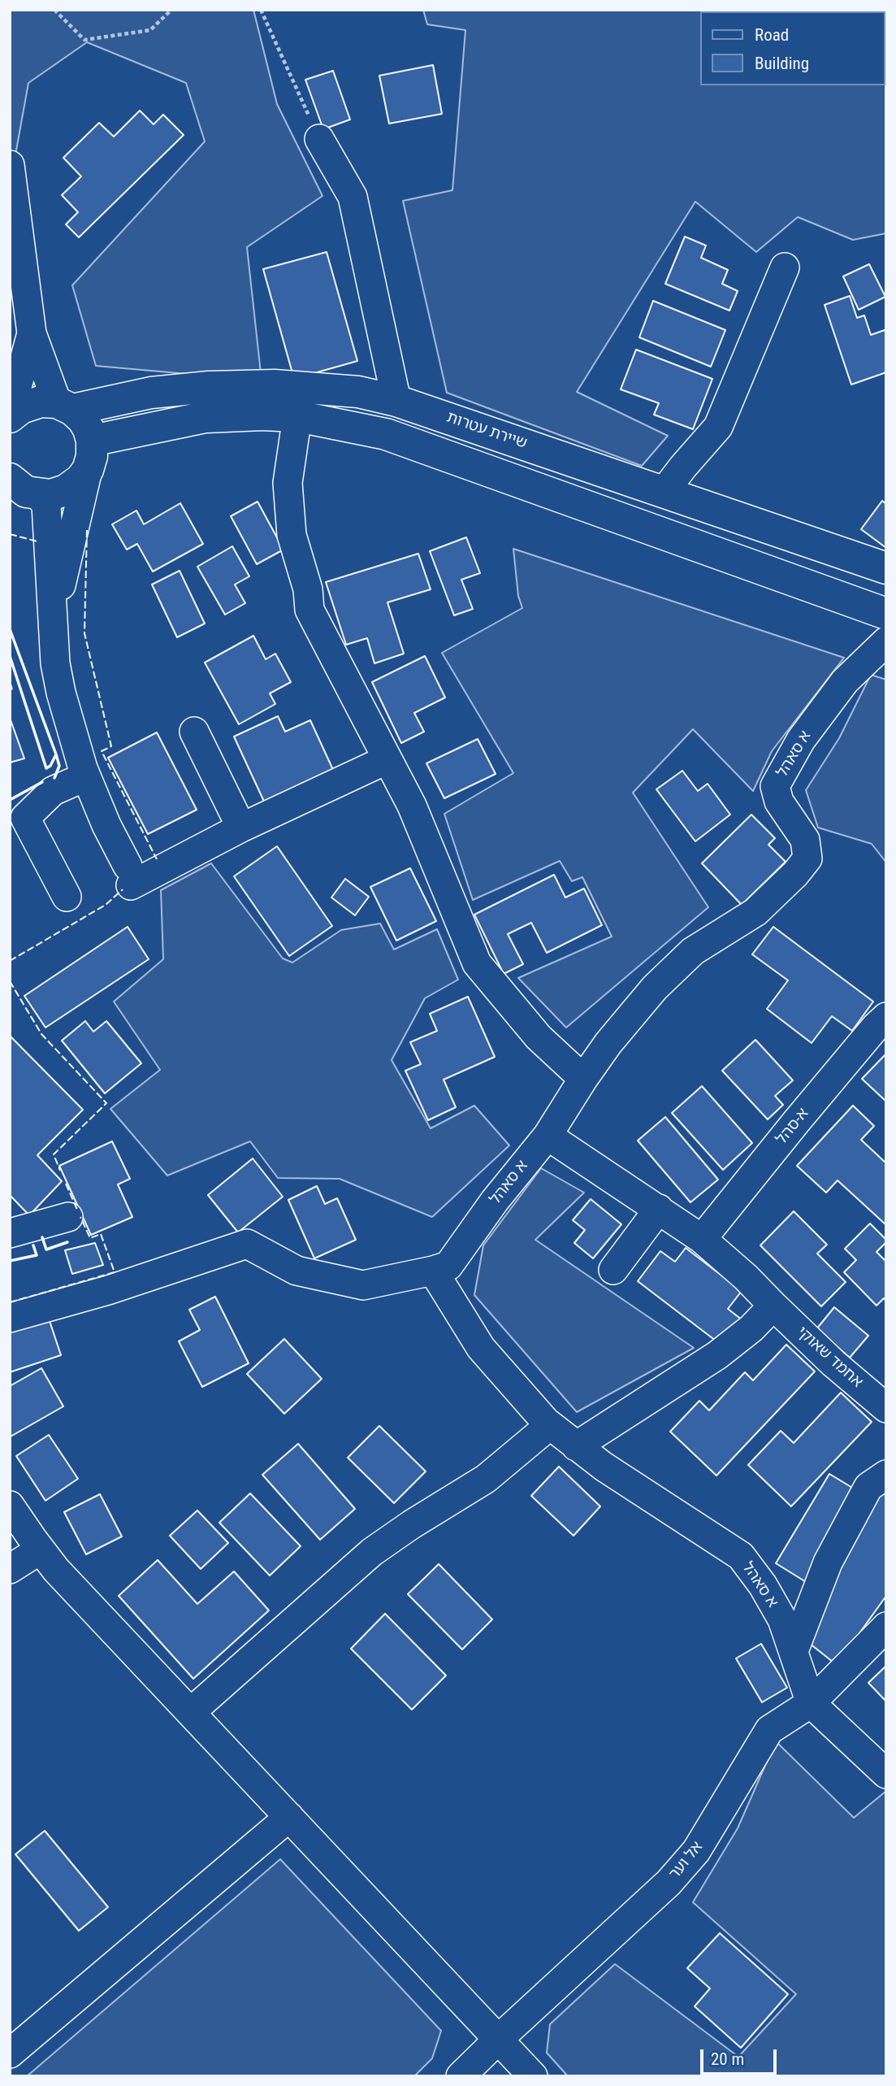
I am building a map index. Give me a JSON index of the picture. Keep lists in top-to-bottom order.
{
  "streets": {
    "main road": ["שיירת עטרות"],
    "street": [
      "א סאהל",
      "א-סהל",
      "אחמד שאוקי",
      "אל וער"
    ]
  },
  "crossings": [
    ["א סאהל", "אחמד שאוקי"],
    ["א סאהל", "אל וער"],
    ["א-סהל", "אחמד שאוקי"]
  ],
  "legend": ["Road", "Building"],
  "scale_bar": "20 m"
}
